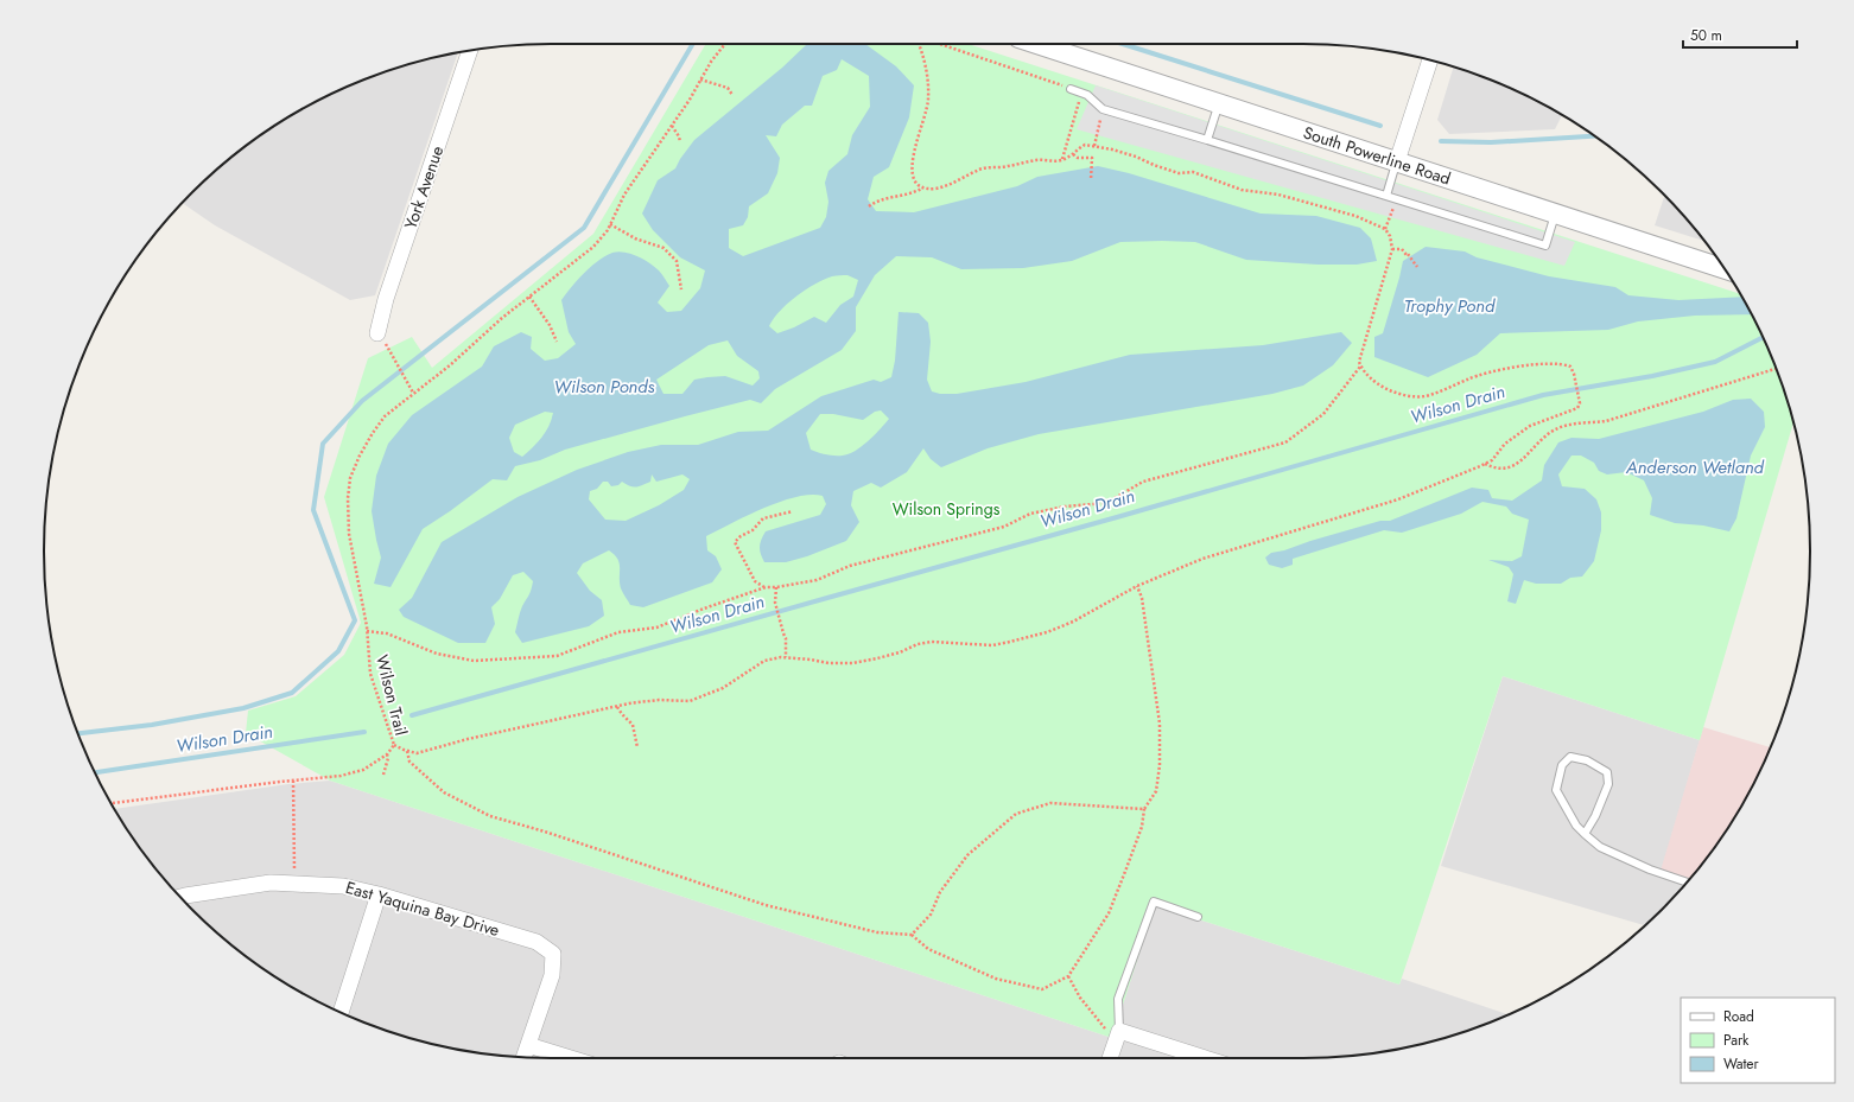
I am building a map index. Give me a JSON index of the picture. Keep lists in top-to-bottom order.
{
  "streets": {
    "street": ["South Powerline Road", "York Avenue", "East Yaquina Bay Drive"],
    "path": ["Wilson Trail"]
  },
  "water": [
    "Trophy Pond",
    "Wilson Ponds",
    "Wilson Drain",
    "Anderson Wetland"
  ],
  "parks": ["Wilson Springs"],
  "legend": ["Road", "Park", "Water"],
  "scale_bar": "50 m"
}
